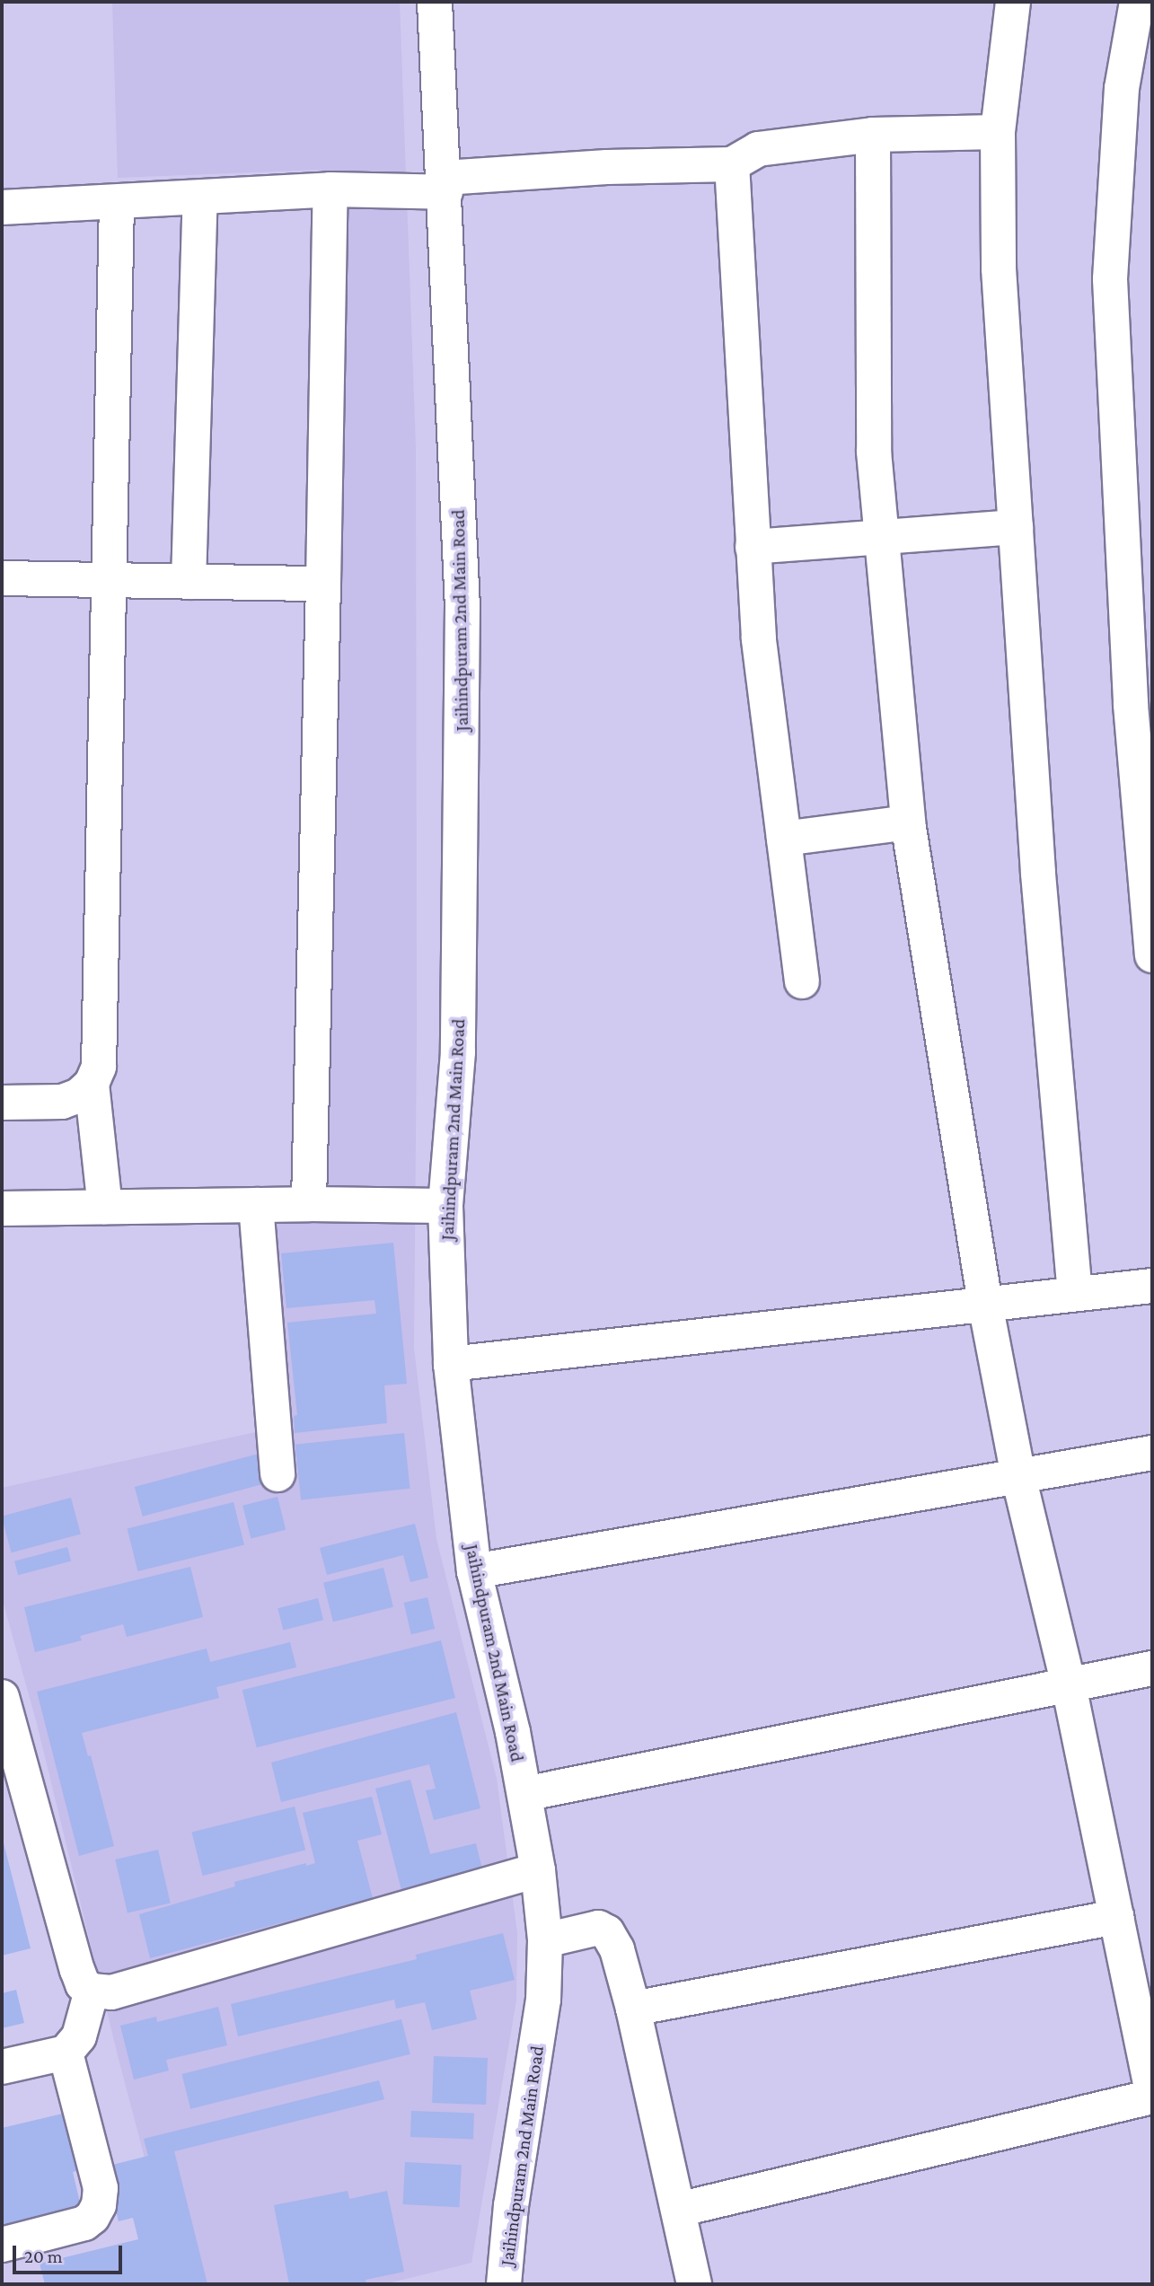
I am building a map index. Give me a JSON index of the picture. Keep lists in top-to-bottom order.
{
  "streets": {
    "street": ["Jaihindpuram 2nd Main Road"]
  },
  "scale_bar": "20 m"
}
